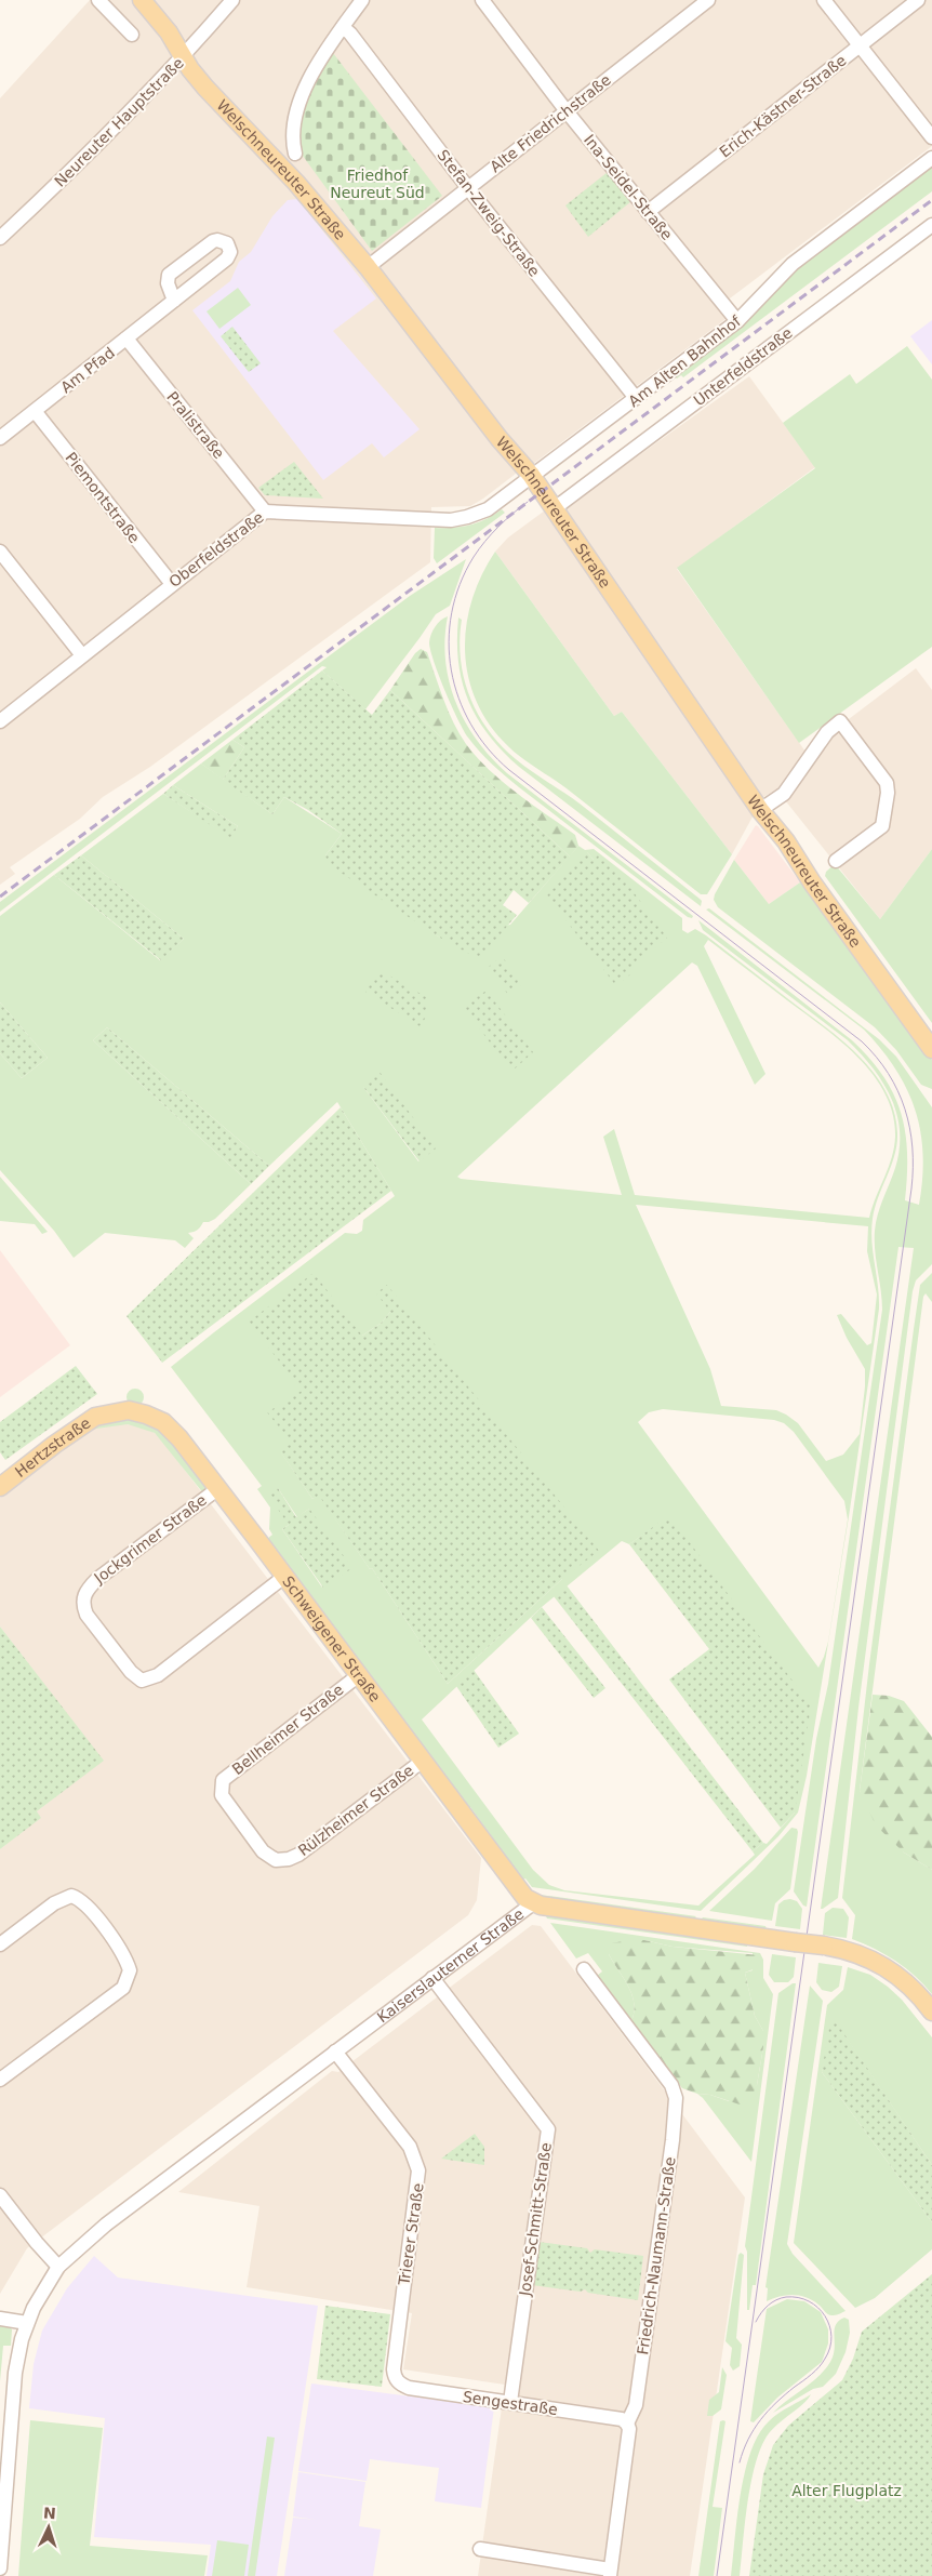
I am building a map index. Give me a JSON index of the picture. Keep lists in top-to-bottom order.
{
  "streets": {
    "main road": [
      "Welschneureuter Straße",
      "Hertzstraße",
      "Schweigener Straße",
      "Kaiserslauterner Straße"
    ],
    "street": [
      "Erich-Kästner-Straße",
      "Neureuter Hauptstraße",
      "Alte Friedrichstraße",
      "Ina-Seidel-Straße",
      "Stefan-Zweig-Straße",
      "Am Alten Bahnhof",
      "Unterfeldstraße",
      "Am Pfad",
      "Pralistraße",
      "Piemontstraße",
      "Oberfeldstraße",
      "Jockgrimer Straße",
      "Bellheimer Straße",
      "Rülzheimer Straße",
      "Josef-Schmitt-Straße",
      "Trierer Straße",
      "Friedrich-Naumann-Straße",
      "Sengestraße"
    ]
  },
  "crossings": [
    ["Erich-Kästner-Straße", "Ina-Seidel-Straße"],
    ["Neureuter Hauptstraße", "Welschneureuter Straße"],
    ["Alte Friedrichstraße", "Welschneureuter Straße"],
    ["Alte Friedrichstraße", "Ina-Seidel-Straße"],
    ["Alte Friedrichstraße", "Stefan-Zweig-Straße"],
    ["Welschneureuter Straße", "Am Alten Bahnhof"],
    ["Welschneureuter Straße", "Unterfeldstraße"],
    ["Welschneureuter Straße", "Oberfeldstraße"],
    ["Ina-Seidel-Straße", "Am Alten Bahnhof"],
    ["Stefan-Zweig-Straße", "Am Alten Bahnhof"],
    ["Am Alten Bahnhof", "Oberfeldstraße"],
    ["Am Pfad", "Pralistraße"],
    ["Am Pfad", "Piemontstraße"],
    ["Pralistraße", "Oberfeldstraße"],
    ["Piemontstraße", "Oberfeldstraße"],
    ["Hertzstraße", "Schweigener Straße"],
    ["Jockgrimer Straße", "Schweigener Straße"],
    ["Schweigener Straße", "Bellheimer Straße"],
    ["Schweigener Straße", "Rülzheimer Straße"],
    ["Schweigener Straße", "Kaiserslauterner Straße"],
    ["Bellheimer Straße", "Rülzheimer Straße"],
    ["Kaiserslauterner Straße", "Josef-Schmitt-Straße"],
    ["Kaiserslauterner Straße", "Trierer Straße"],
    ["Josef-Schmitt-Straße", "Sengestraße"],
    ["Trierer Straße", "Sengestraße"],
    ["Friedrich-Naumann-Straße", "Sengestraße"]
  ],
  "parks": ["Friedhof Neureut Süd", "Alter Flugplatz"],
  "north": "top"
}
